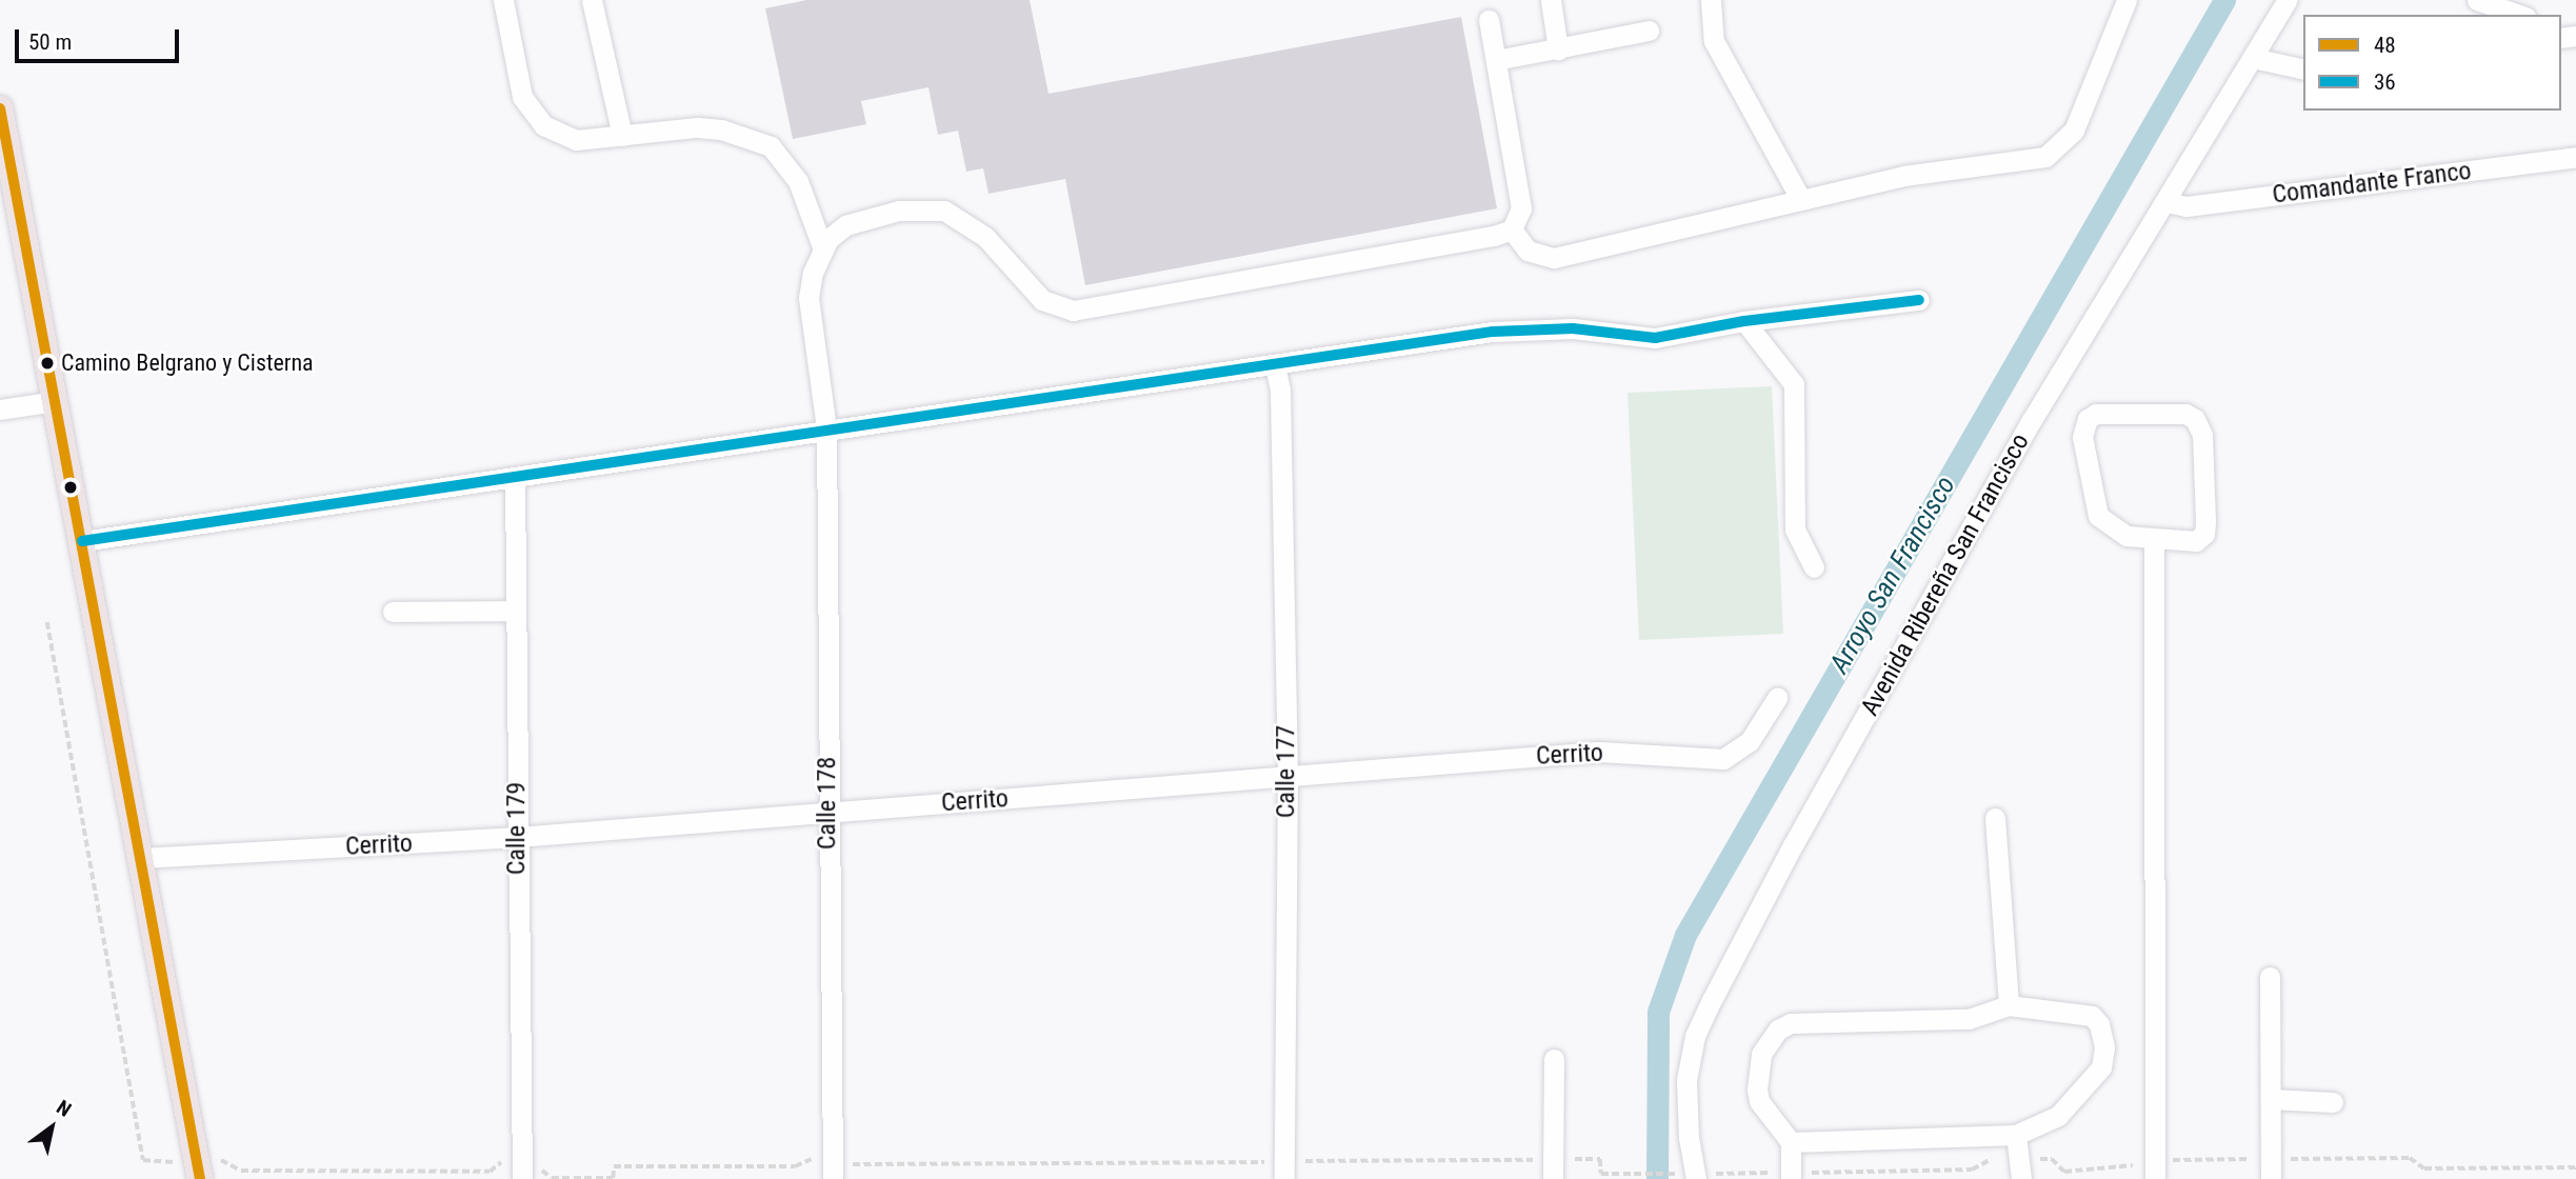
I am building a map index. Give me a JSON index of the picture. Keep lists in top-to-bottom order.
{
  "streets": {
    "street": [
      "Comandante Franco",
      "Avenida Ribereña San Francisco",
      "Cerrito",
      "Calle 177",
      "Calle 178",
      "Calle 179"
    ]
  },
  "crossings": [
    ["Comandante Franco", "Avenida Ribereña San Francisco"],
    ["Cerrito", "Calle 177"],
    ["Cerrito", "Calle 178"],
    ["Cerrito", "Calle 179"]
  ],
  "water": ["Arroyo San Francisco"],
  "places": ["Camino Belgrano y Cisterna"],
  "lines": ["transit line 48", "transit line 36"],
  "legend": ["48", "36"],
  "scale_bar": "50 m",
  "north": "top right"
}
